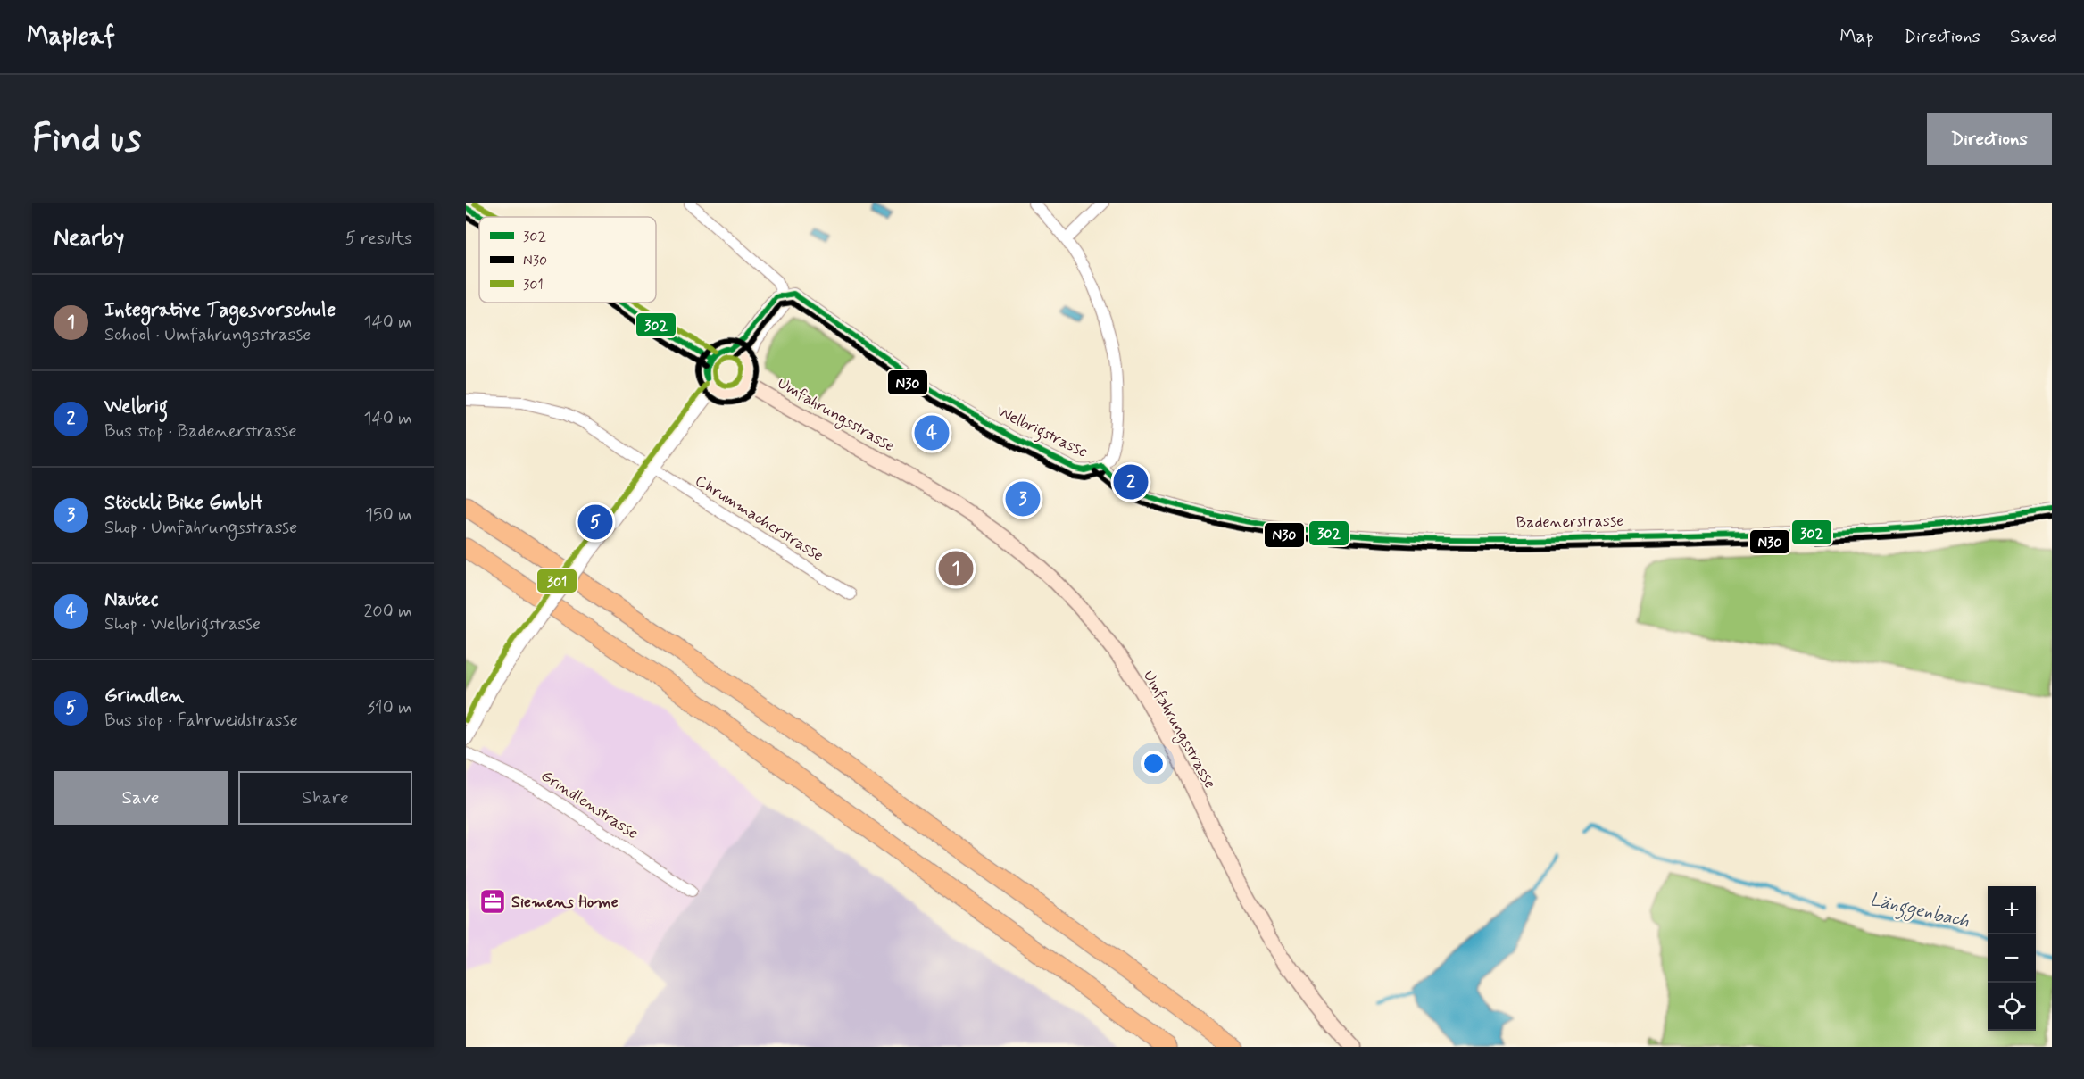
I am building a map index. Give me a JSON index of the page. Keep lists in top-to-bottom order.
{
  "streets": {
    "main road": ["Umfahrungsstrasse"],
    "street": [
      "Welbrigstrasse",
      "Chrummacherstrasse",
      "Badenerstrasse",
      "Grindlenstrasse"
    ]
  },
  "crossings": [
    ["Welbrigstrasse", "Badenerstrasse"]
  ],
  "water": ["Länggenbach"],
  "places": {
    "office": ["Siemens Home"]
  },
  "lines": ["transit line 301", "transit line 302", "transit line N30"],
  "legend": ["302", "N30", "301"],
  "page": {
    "header": "Mapleaf",
    "nav": ["Map", "Directions", "Saved"],
    "buttons": [
      "Directions",
      ["Save", "Share"]
    ],
    "title": "Find us",
    "heading": ["Nearby", "5 results"],
    "list": [
      {
        "mark": "1",
        "name": "Integrative Tagesvorschule",
        "note": "School · Umfahrungsstrasse",
        "value": "140 m"
      },
      {
        "mark": "2",
        "name": "Welbrig",
        "note": "Bus stop · Badenerstrasse",
        "value": "140 m"
      },
      {
        "mark": "3",
        "name": "Stöckli Bike GmbH",
        "note": "Shop · Umfahrungsstrasse",
        "value": "150 m"
      },
      {
        "mark": "4",
        "name": "Nautec",
        "note": "Shop · Welbrigstrasse",
        "value": "200 m"
      },
      {
        "mark": "5",
        "name": "Grindlen",
        "note": "Bus stop · Fahrweidstrasse",
        "value": "310 m"
      }
    ],
    "pins": [
      "4",
      "2",
      "3",
      "5",
      "1"
    ],
    "map_buttons": ["+", "−"]
  }
}
